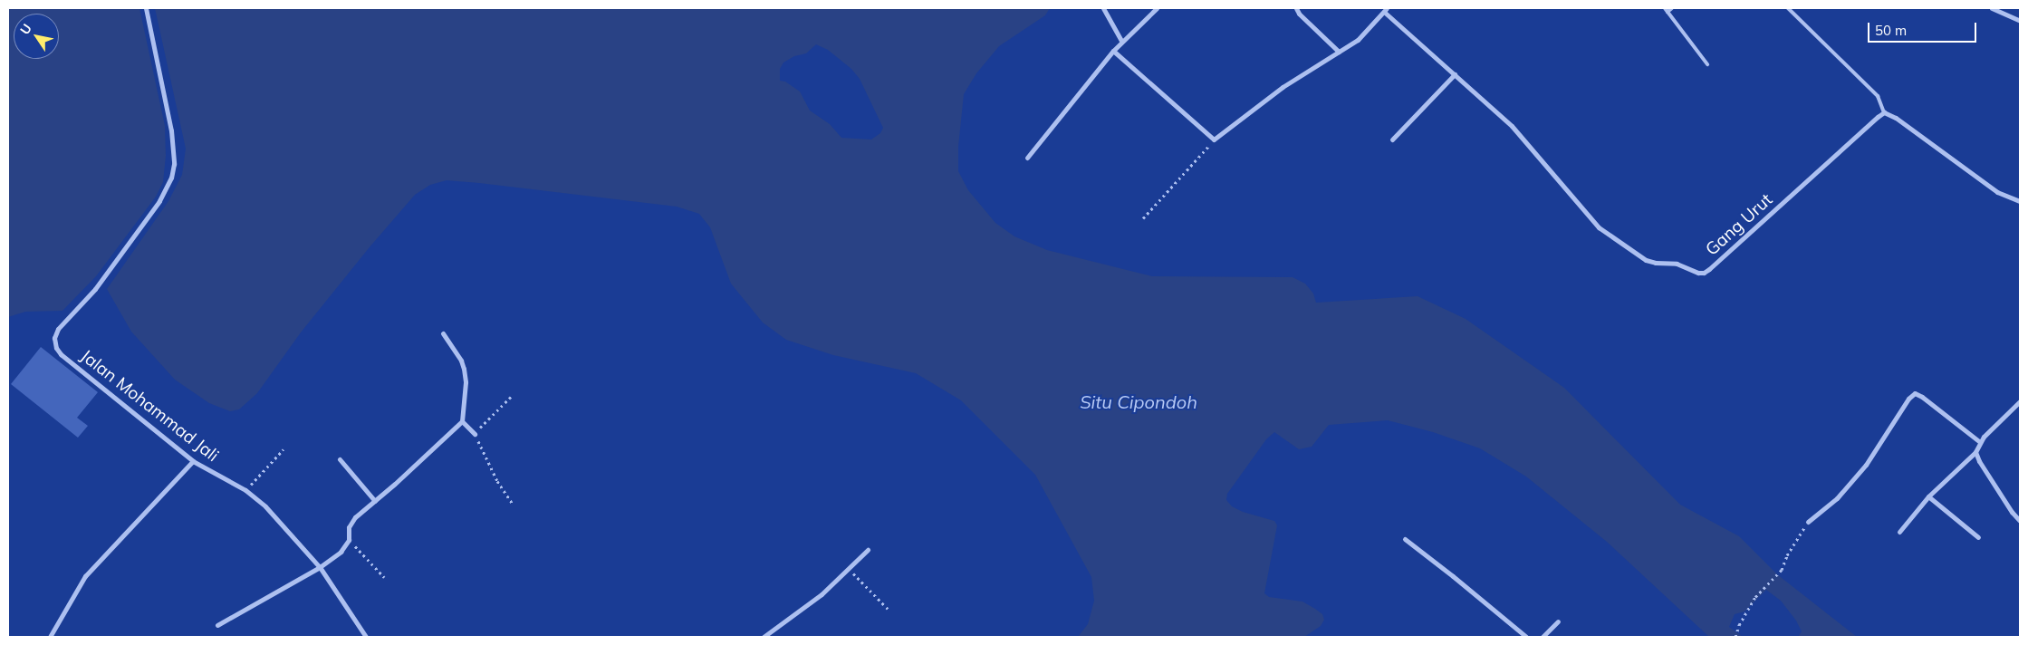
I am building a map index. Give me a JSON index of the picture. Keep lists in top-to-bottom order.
{
  "streets": {
    "street": ["Gang Urut", "Jalan Mohammad Jali"]
  },
  "water": ["Situ Cipondoh"],
  "scale_bar": "50 m",
  "north": "top left"
}
